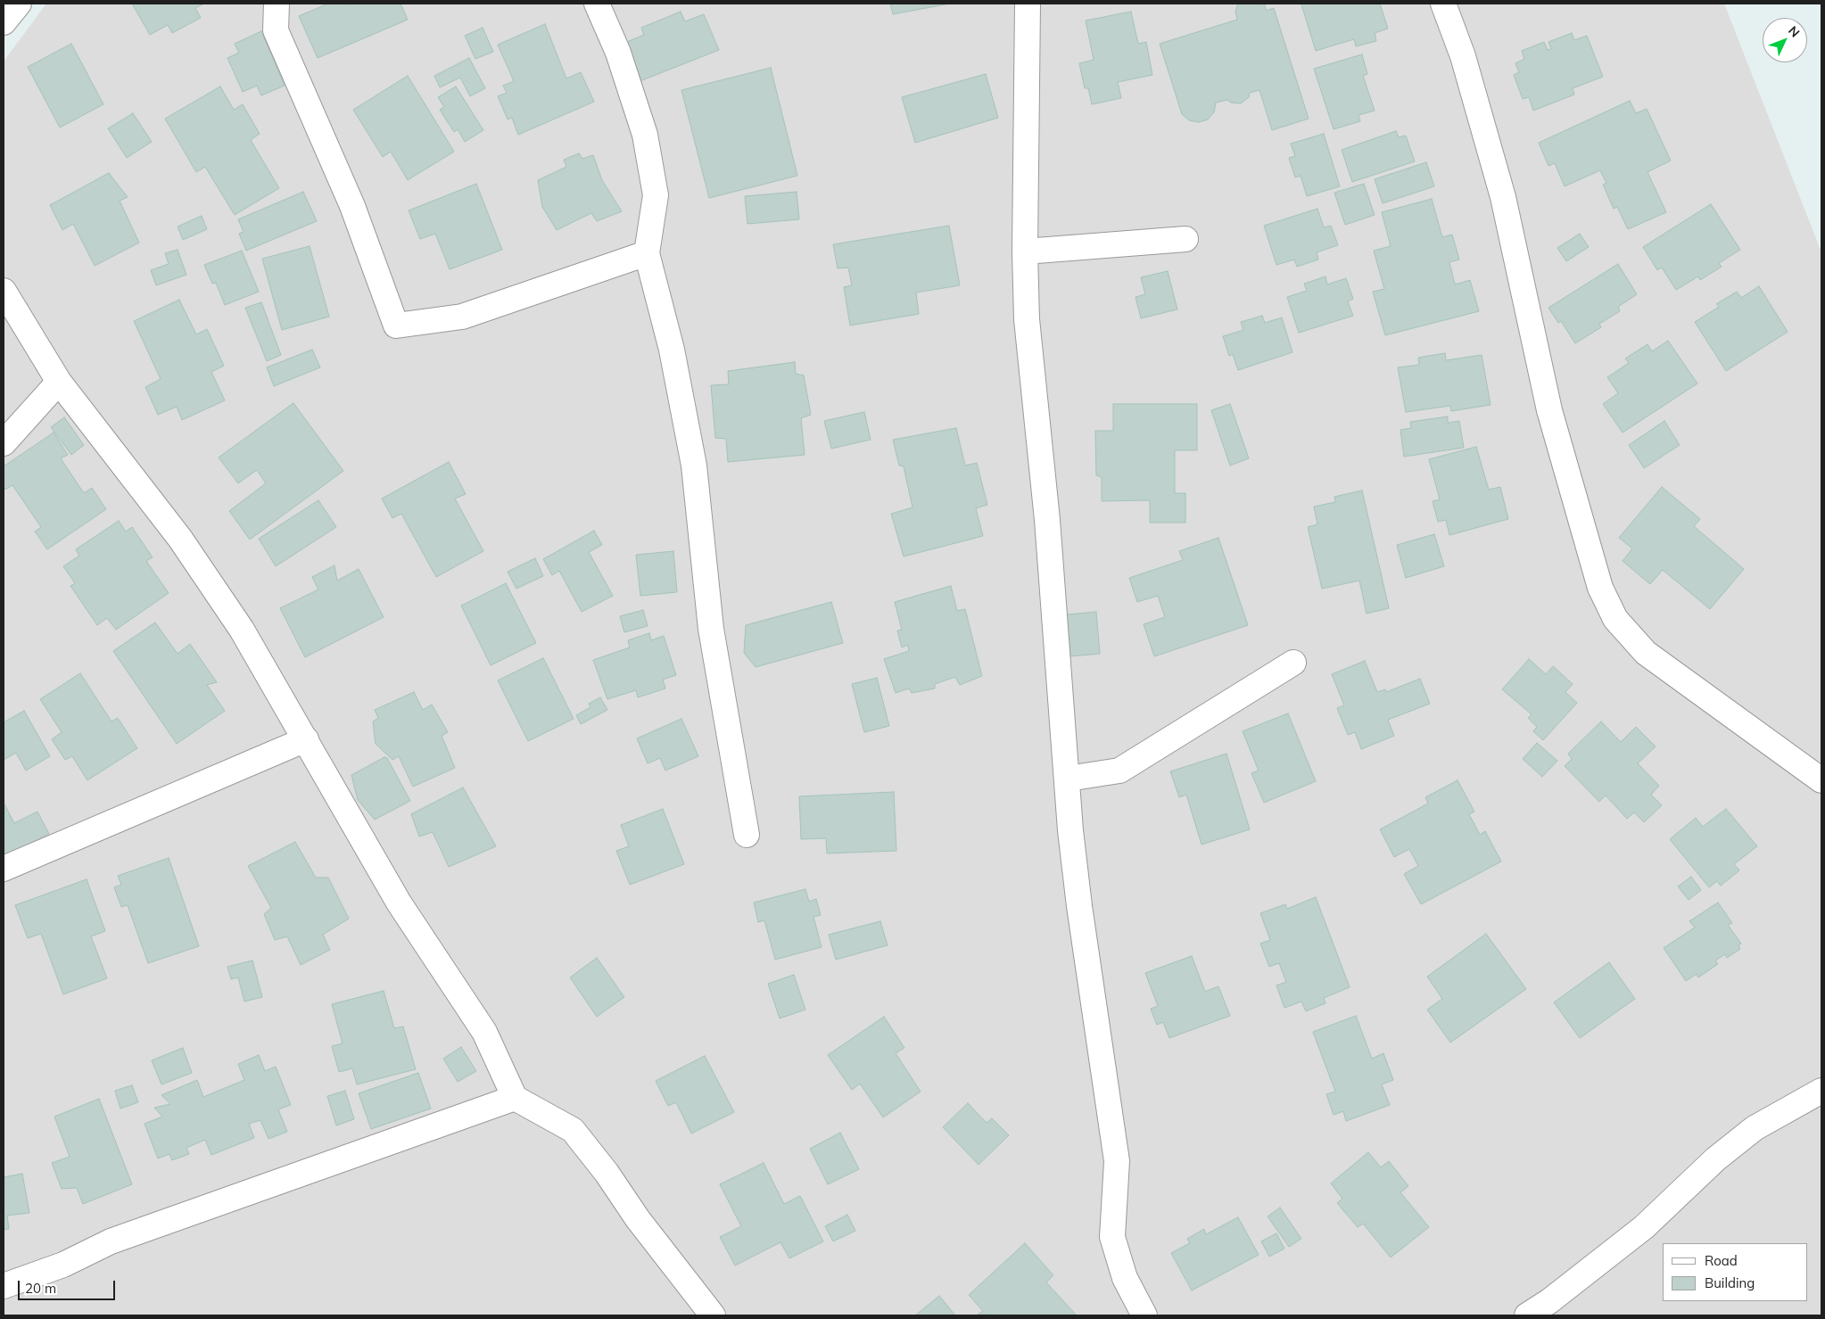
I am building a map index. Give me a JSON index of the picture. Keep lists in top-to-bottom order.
{
  "legend": ["Road", "Building"],
  "scale_bar": "20 m",
  "north": "top right"
}
